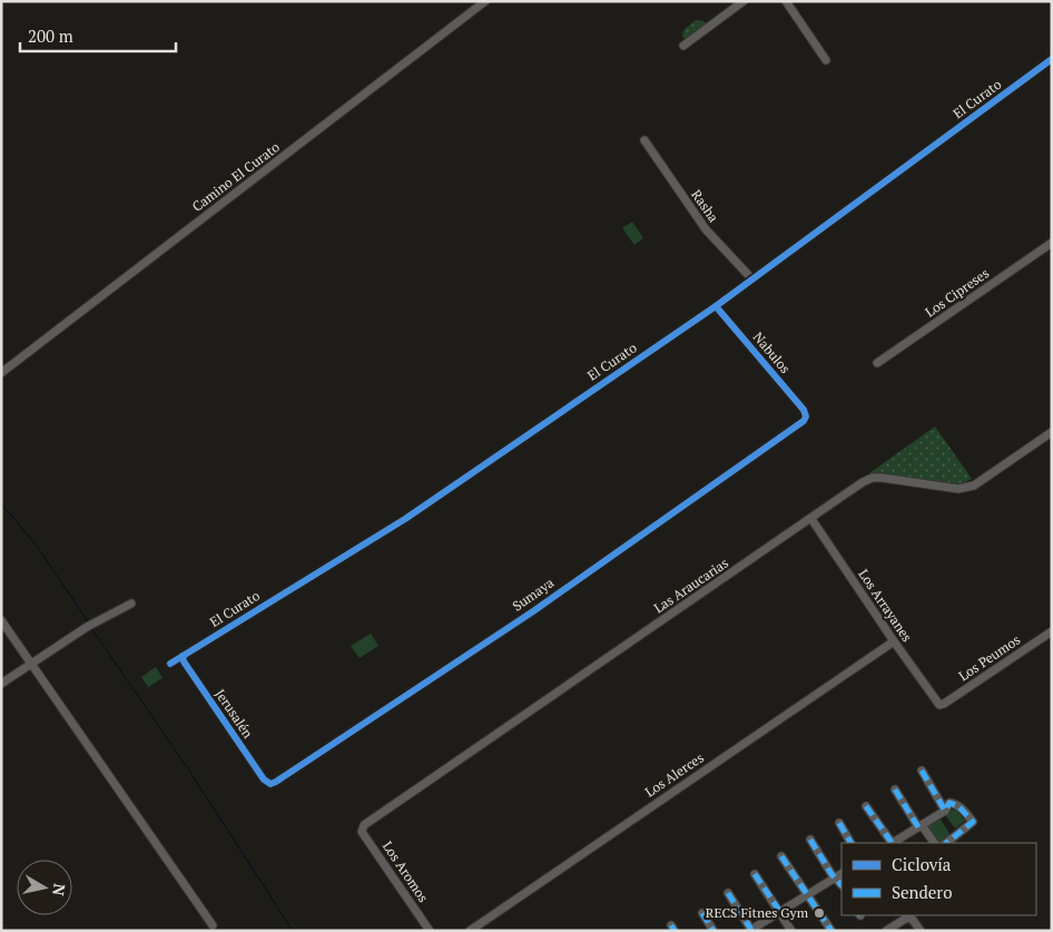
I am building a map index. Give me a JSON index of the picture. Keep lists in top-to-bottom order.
{
  "streets": {
    "street": [
      "El Curato",
      "Camino El Curato",
      "Rasha",
      "Los Cipreses",
      "Nabulos",
      "Las Araucarias",
      "Sumaya",
      "Los Arrayanes",
      "Los Peumos",
      "Jerusalén",
      "Los Alerces",
      "Los Aromos"
    ]
  },
  "crossings": [
    ["El Curato", "Rasha"],
    ["El Curato", "Nabulos"],
    ["El Curato", "Jerusalén"],
    ["Nabulos", "Sumaya"],
    ["Las Araucarias", "Los Arrayanes"],
    ["Las Araucarias", "Los Aromos"],
    ["Sumaya", "Jerusalén"],
    ["Los Arrayanes", "Los Peumos"],
    ["Los Arrayanes", "Los Alerces"]
  ],
  "places": ["RECS Fitnes Gym"],
  "legend": ["Ciclovía", "Sendero"],
  "scale_bar": "200 m",
  "north": "right"
}
